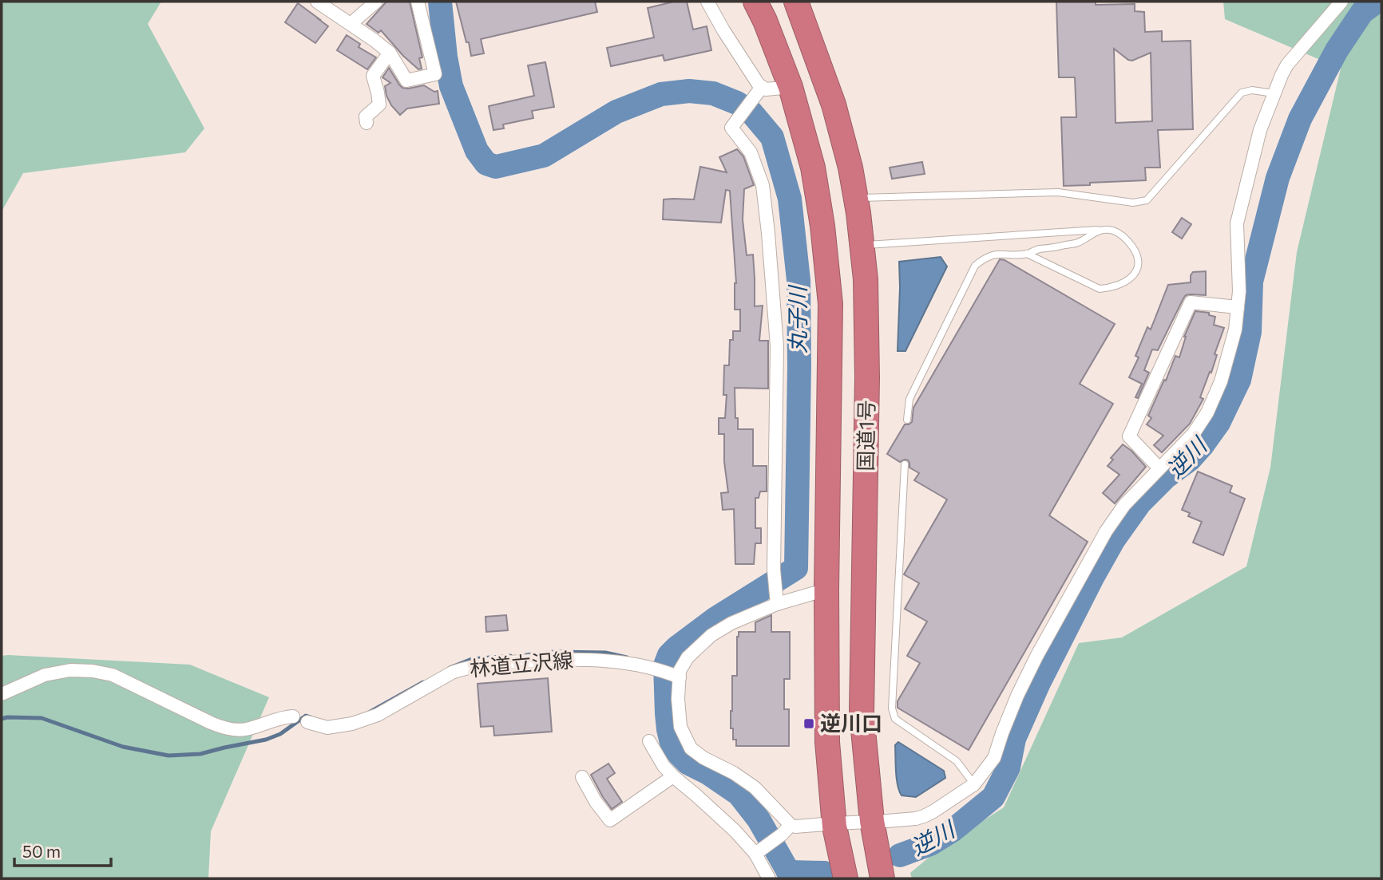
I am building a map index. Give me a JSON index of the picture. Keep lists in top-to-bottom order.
{
  "streets": {
    "highway": ["国道1号"],
    "street": ["林道立沢線"]
  },
  "water": ["丸子川", "逆川"],
  "places": {
    "transit": ["逆川口"]
  },
  "scale_bar": "50 m"
}
